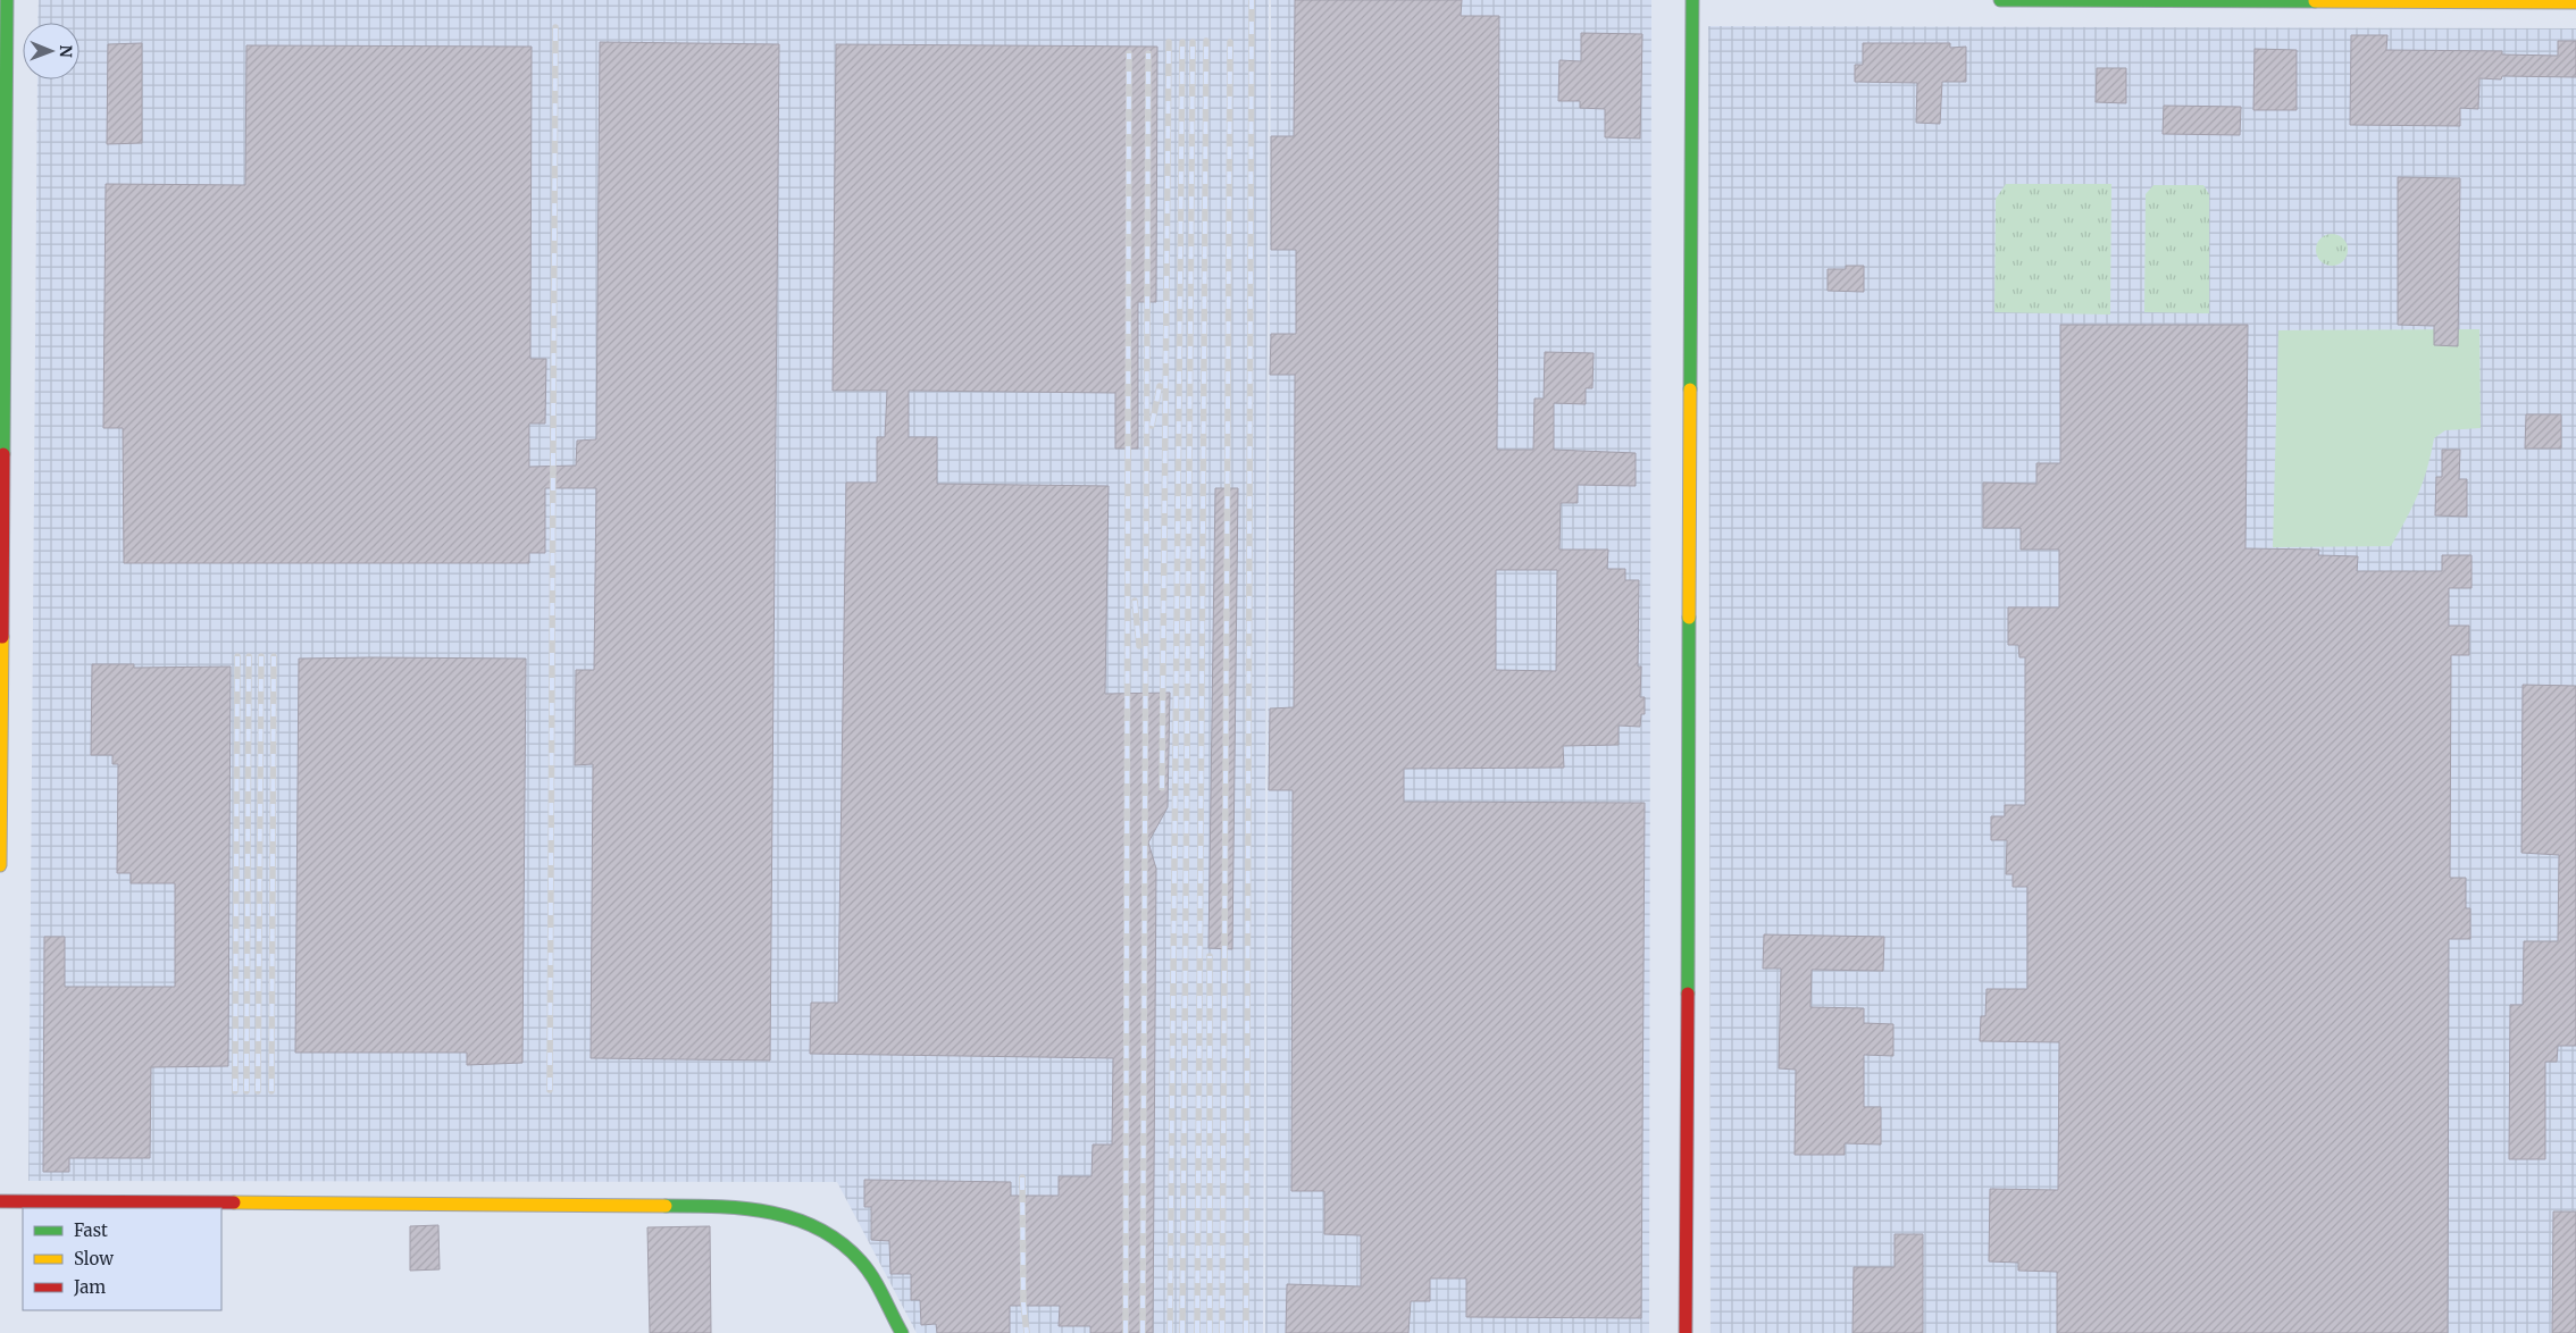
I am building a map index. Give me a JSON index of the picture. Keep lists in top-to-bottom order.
{
  "legend": ["Fast", "Slow", "Jam"],
  "north": "right"
}
